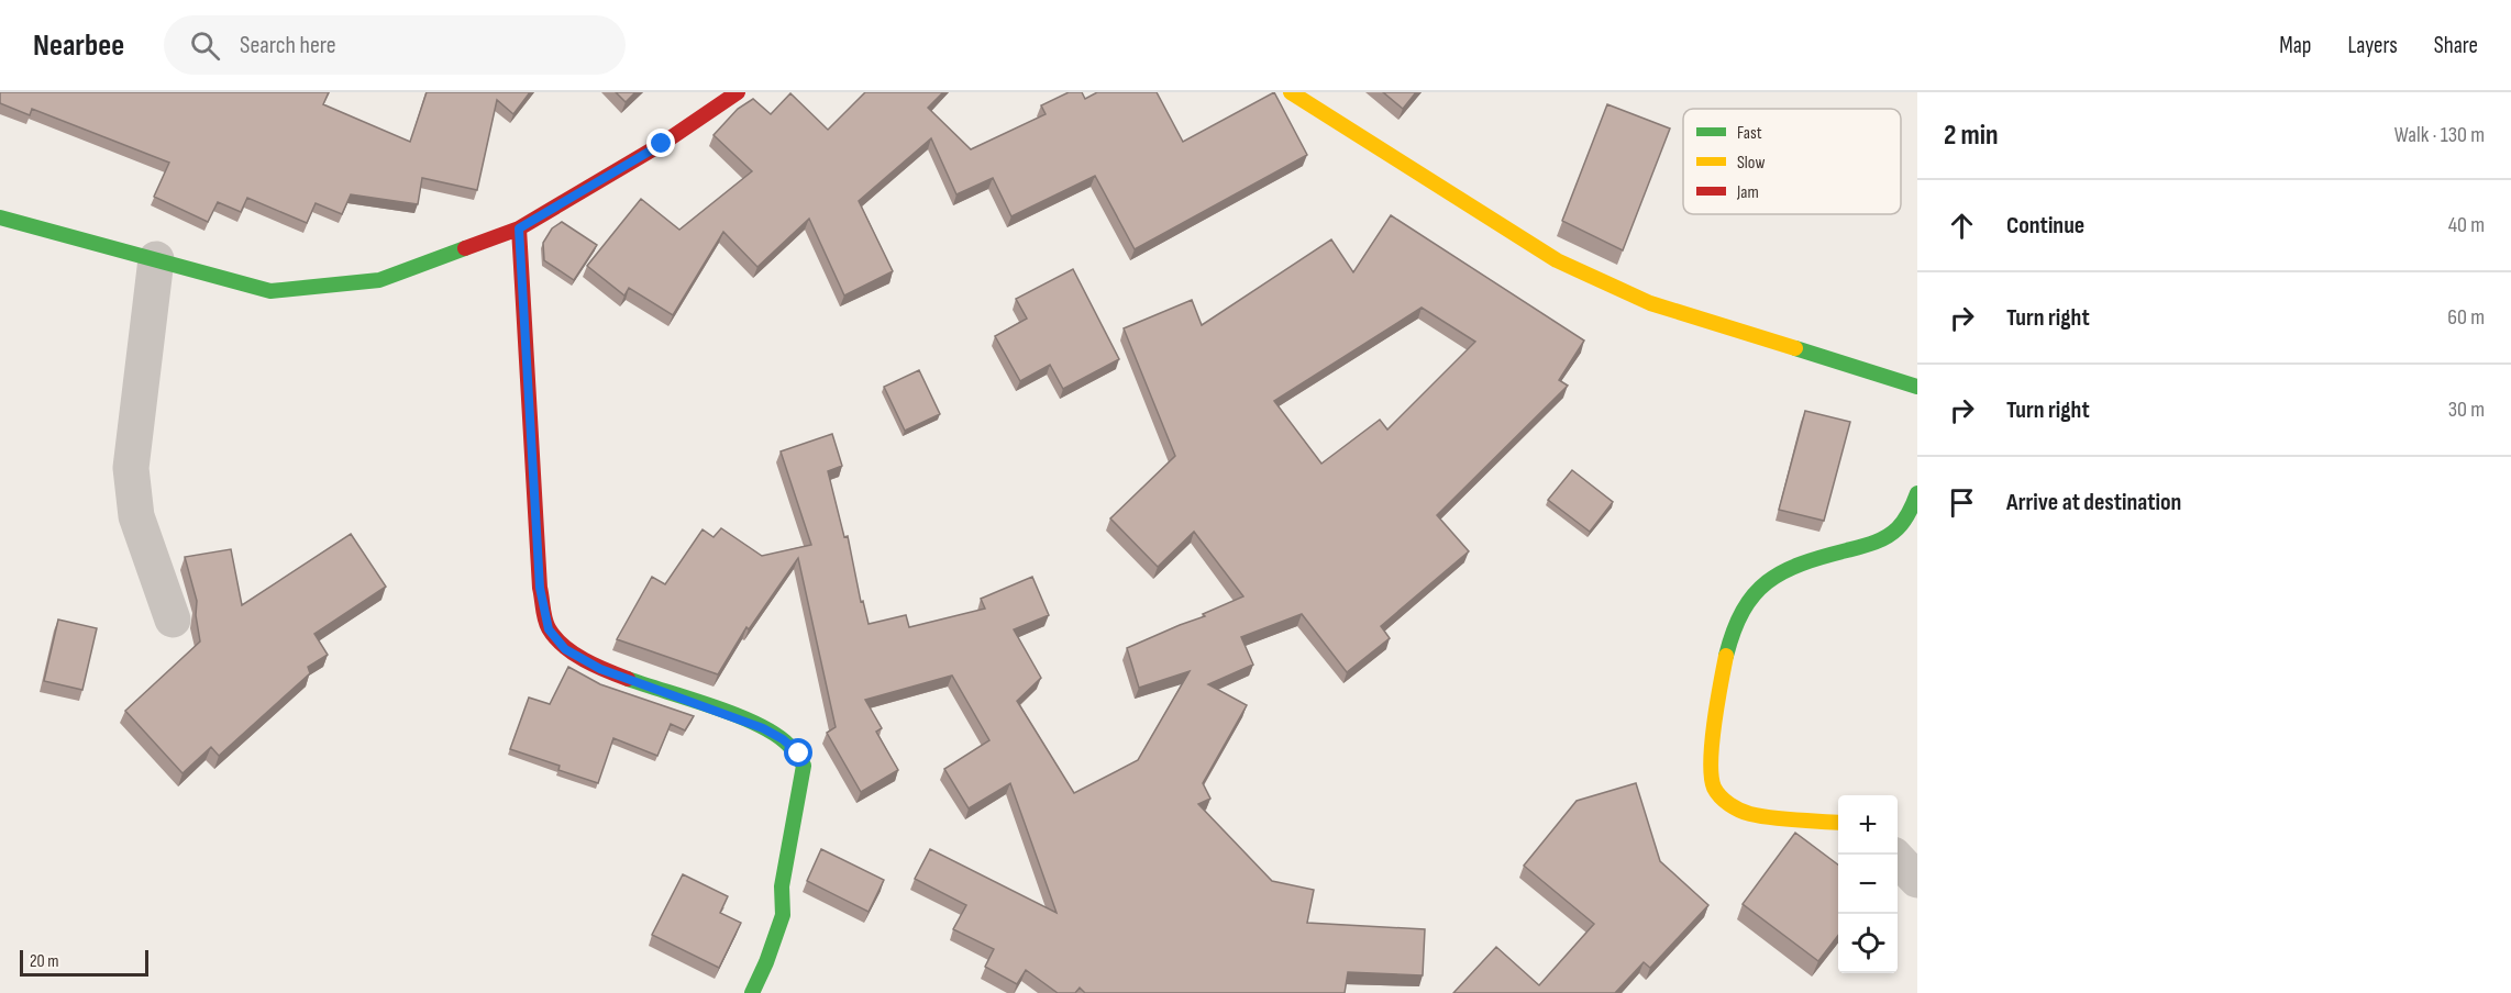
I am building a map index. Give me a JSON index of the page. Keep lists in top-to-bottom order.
{
  "legend": ["Fast", "Slow", "Jam"],
  "scale_bar": "20 m",
  "page": {
    "header": "Nearbee",
    "search": "Search here",
    "nav": ["Map", "Layers", "Share"],
    "heading": ["2 min", "Walk · 130 m"],
    "list": [
      ["Continue", "40 m"],
      ["Turn right", "60 m"],
      ["Turn right", "30 m"],
      "Arrive at destination"
    ],
    "map_buttons": ["+", "−"],
    "scale": "20 m"
  }
}
